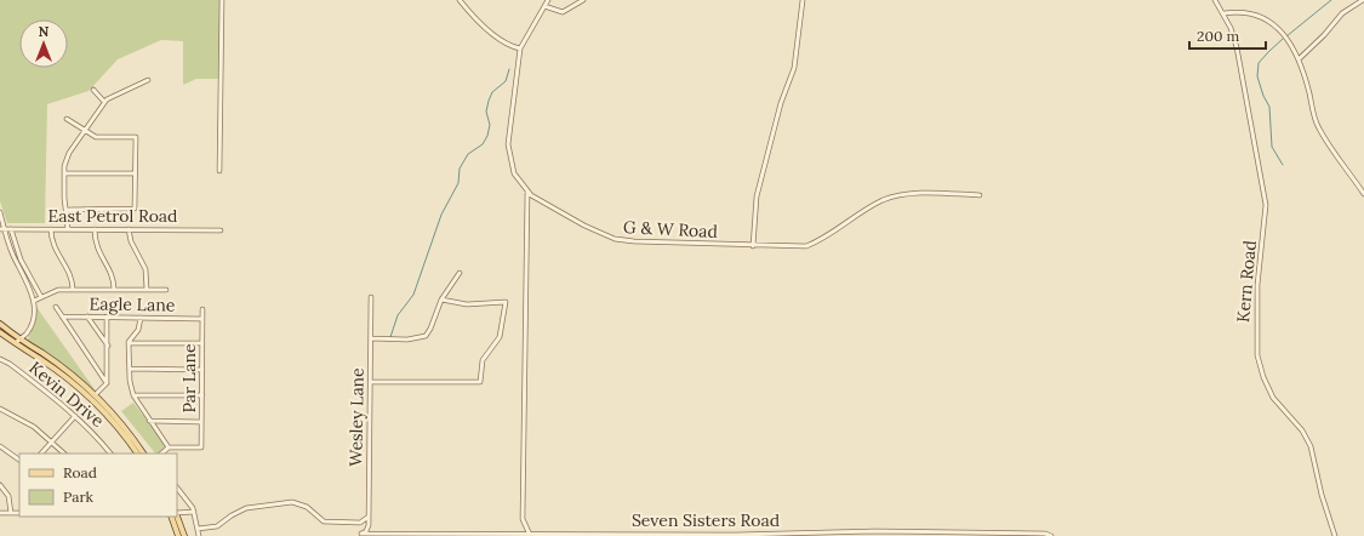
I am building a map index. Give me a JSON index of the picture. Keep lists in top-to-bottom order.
{
  "streets": {
    "street": [
      "East Petrol Road",
      "G & W Road",
      "Kern Road",
      "Eagle Lane",
      "Par Lane",
      "Kevin Drive",
      "Wesley Lane",
      "Seven Sisters Road"
    ]
  },
  "crossings": [
    ["Eagle Lane", "Par Lane"],
    ["Wesley Lane", "Seven Sisters Road"]
  ],
  "legend": ["Road", "Park"],
  "scale_bar": "200 m",
  "north": "top"
}
